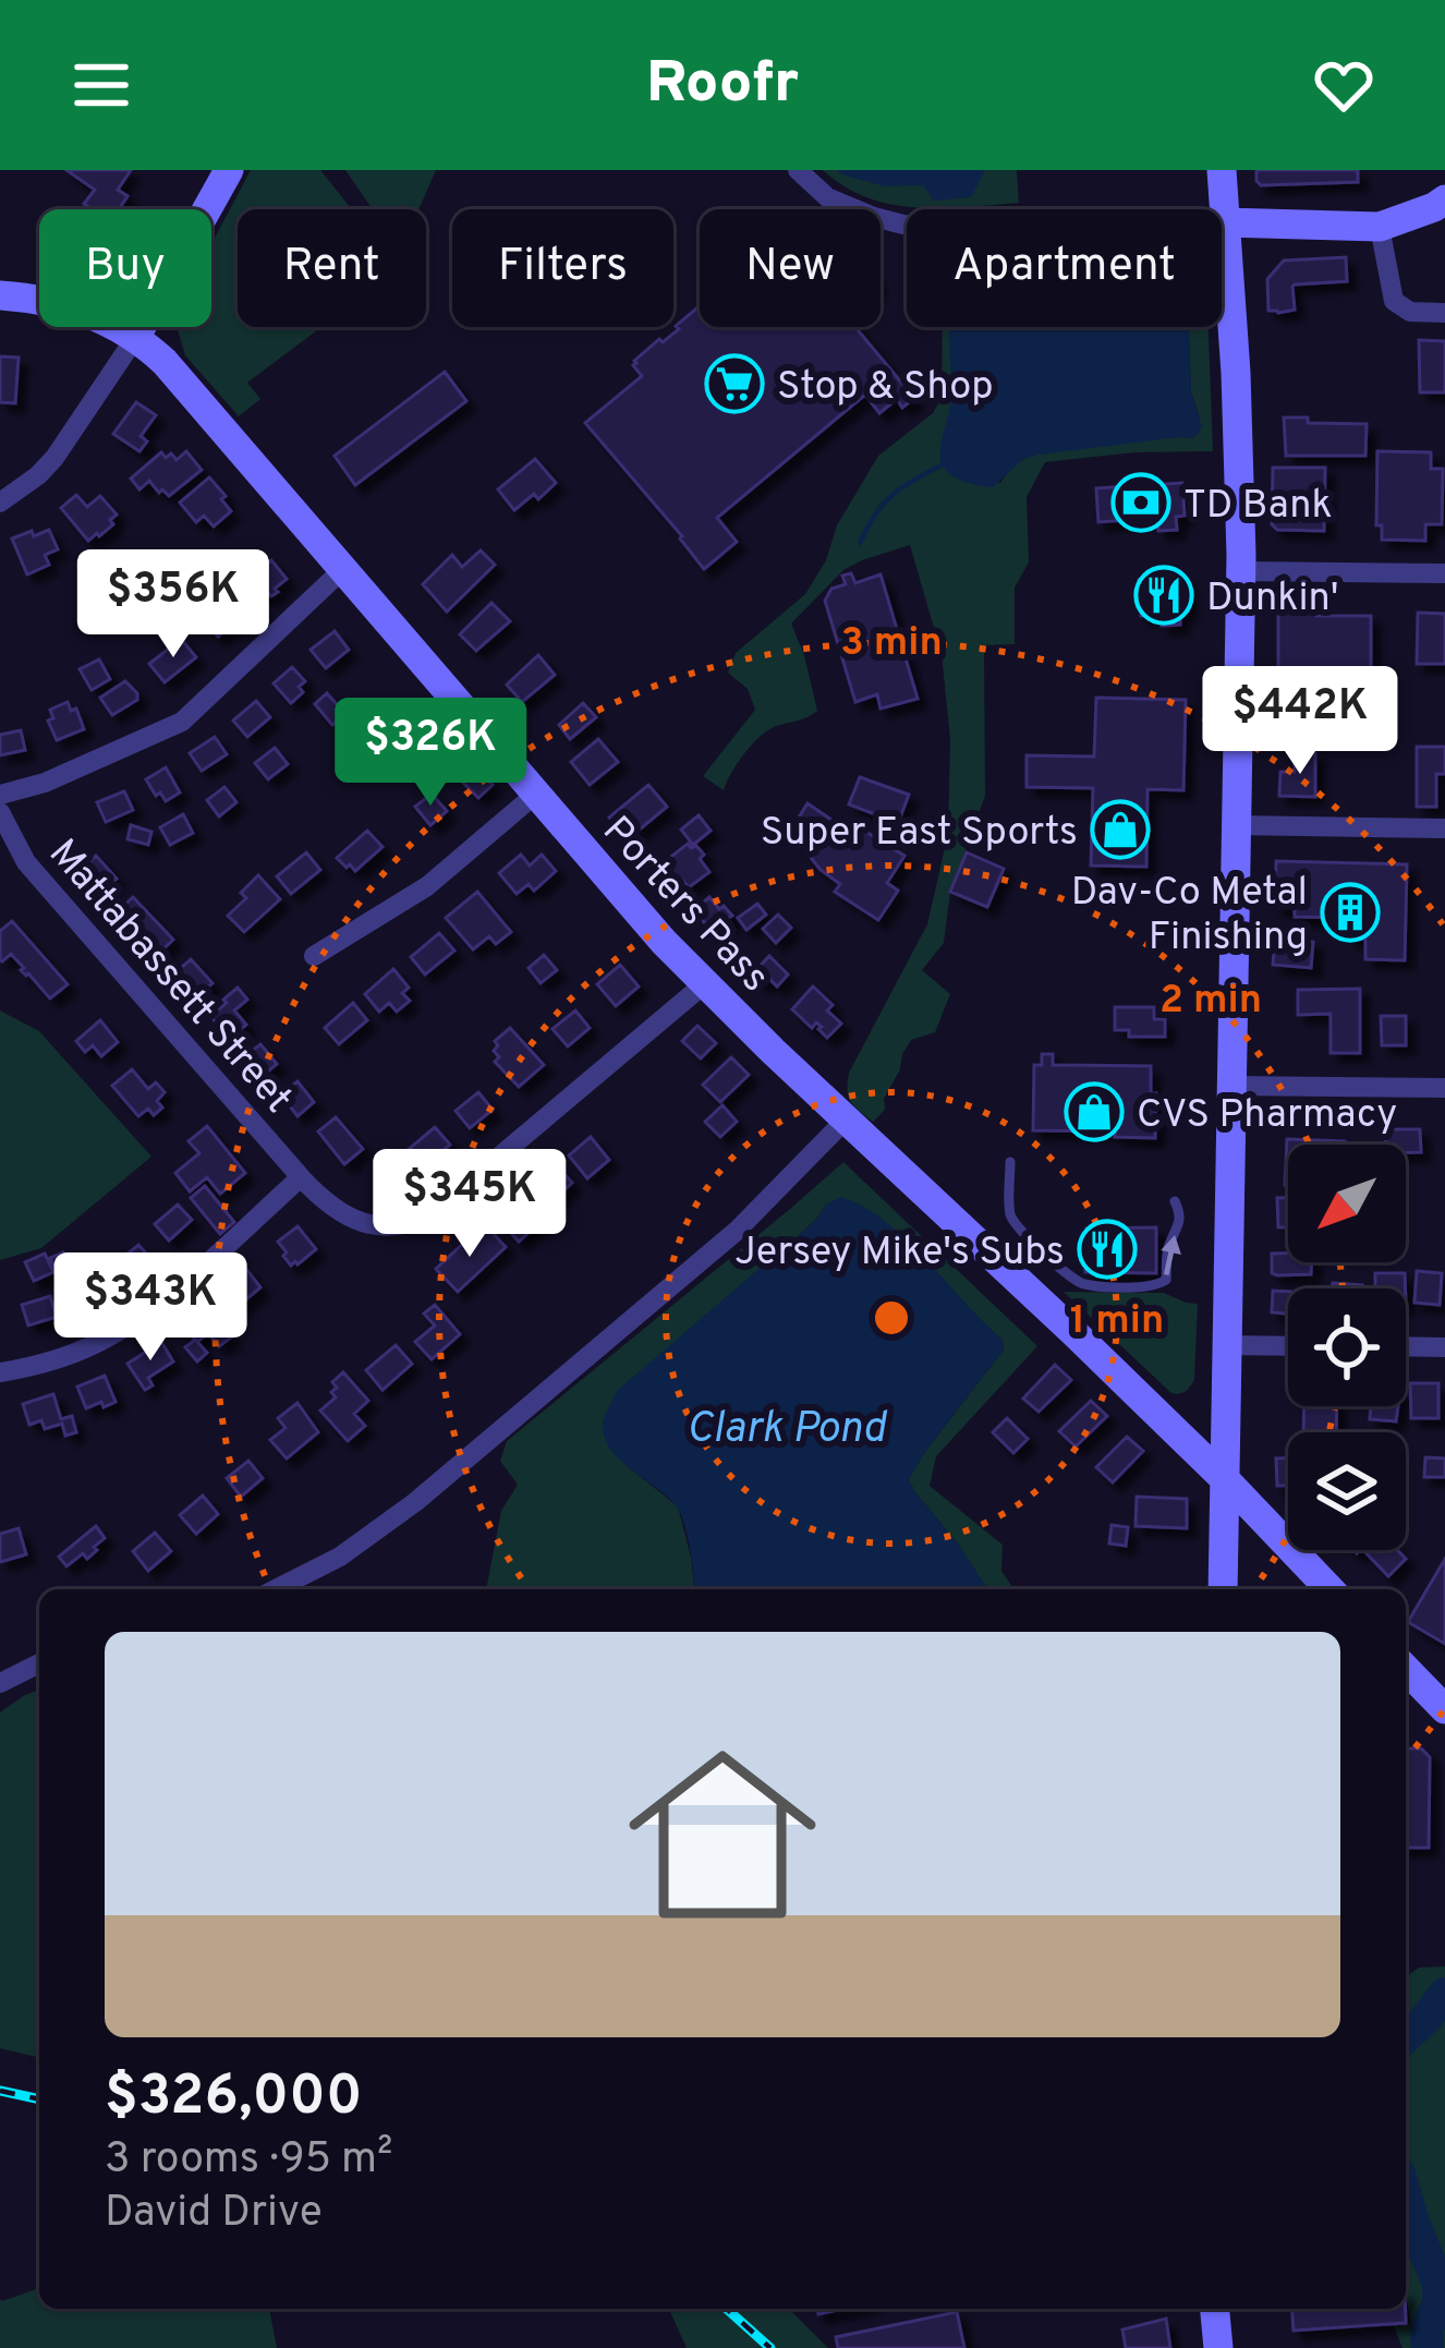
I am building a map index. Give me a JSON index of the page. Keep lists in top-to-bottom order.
{
  "streets": {
    "street": ["Porters Pass", "Mattabassett Street"]
  },
  "crossings": [
    ["Porters Pass", "Mattabassett Street"]
  ],
  "water": ["Clark Pond"],
  "places": {
    "supermarket": ["Stop & Shop"],
    "bank": ["TD Bank"],
    "restaurant": ["Dunkin'", "Jersey Mike's Subs"],
    "shop": ["Super East Sports", "CVS Pharmacy"],
    "building": ["Dav-Co Metal Finishing"]
  },
  "north": "bottom left",
  "page": {
    "header": "Roofr",
    "chip": [
      "Buy",
      "Rent",
      "Filters",
      "New",
      "Apartment"
    ],
    "price": [
      "$356K",
      "$442K",
      "$326K",
      "$345K",
      "$343K"
    ],
    "list": [
      {
        "name": "$326,000",
        "note": "3 rooms · 95 m² · David Drive"
      }
    ]
  },
  "rings": ["3 min", "2 min", "1 min"]
}
